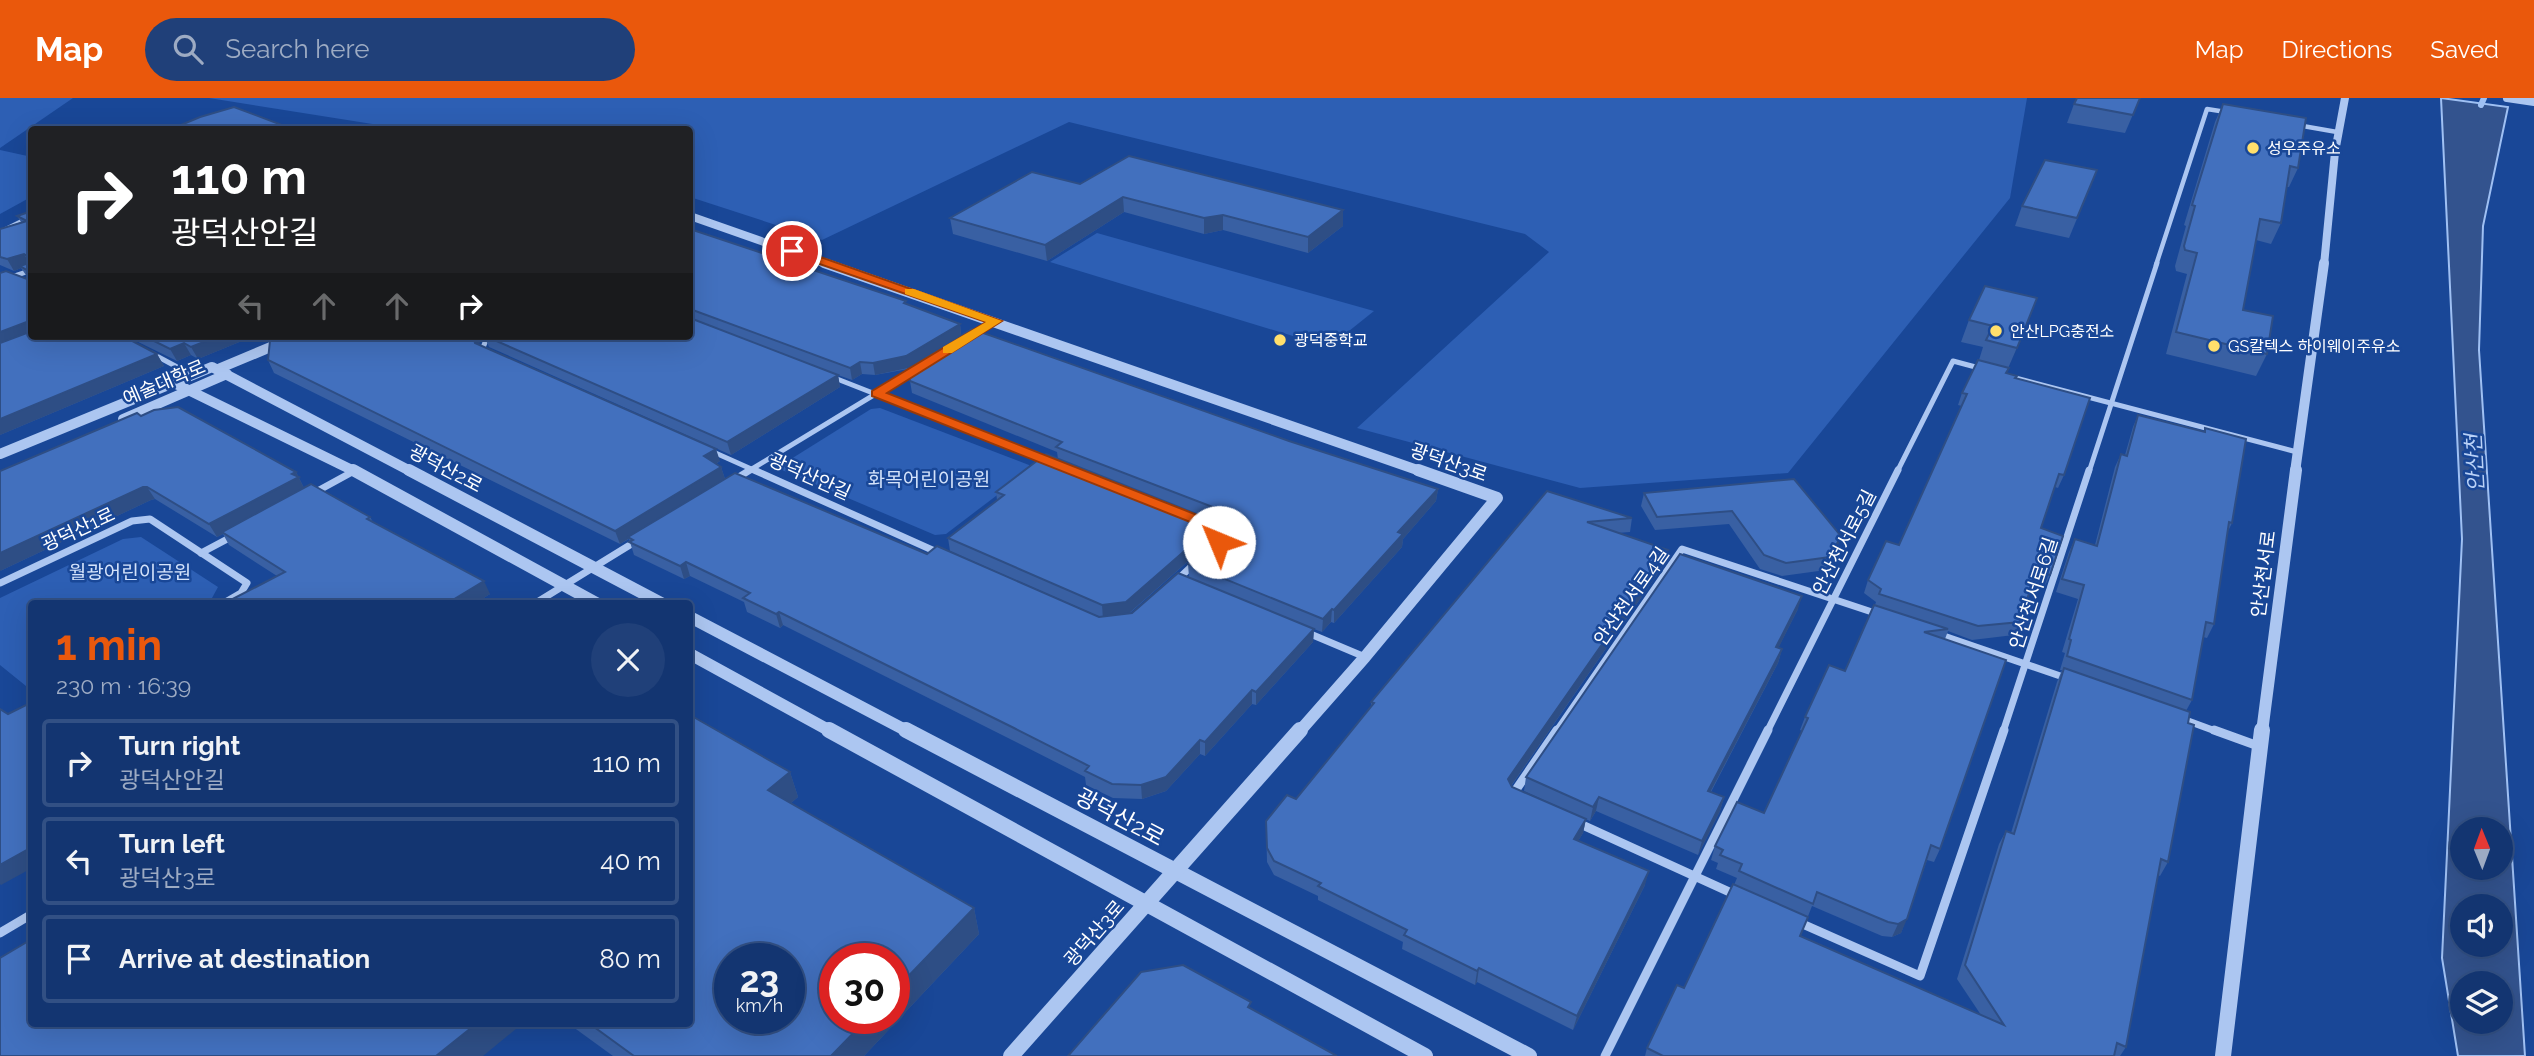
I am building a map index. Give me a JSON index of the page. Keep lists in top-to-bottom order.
{
  "streets": {
    "street": [
      "예술대학로",
      "광덕산3로",
      "광덕산2로",
      "광덕산안길",
      "광덕산1로",
      "안산천서로5길",
      "안산천서로",
      "안산천서로6길",
      "안산천서로4길"
    ]
  },
  "crossings": [
    ["예술대학로", "광덕산2로"],
    ["광덕산3로", "광덕산2로"],
    ["안산천서로5길", "안산천서로"],
    ["안산천서로5길", "안산천서로6길"],
    ["안산천서로5길", "안산천서로4길"]
  ],
  "water": ["안산천"],
  "parks": ["화목어린이공원", "월광어린이공원"],
  "places": [
    "성우주유소",
    "안산LPG충전소",
    "광덕중학교",
    "GS칼텍스 하이웨이주유소"
  ],
  "north": "top",
  "page": {
    "header": "Map",
    "search": "Search here",
    "nav": ["Map", "Directions", "Saved"],
    "turn": ["110 m", "광덕산안길"],
    "heading": ["1 min", "230 m · 16:39"],
    "list": [
      {
        "name": "Turn right",
        "note": "광덕산안길",
        "value": "110 m"
      },
      {
        "name": "Turn left",
        "note": "광덕산3로",
        "value": "40 m"
      },
      {
        "name": "Arrive at destination",
        "value": "80 m"
      }
    ],
    "speed": "23 km/h",
    "limit": "30"
  }
}
